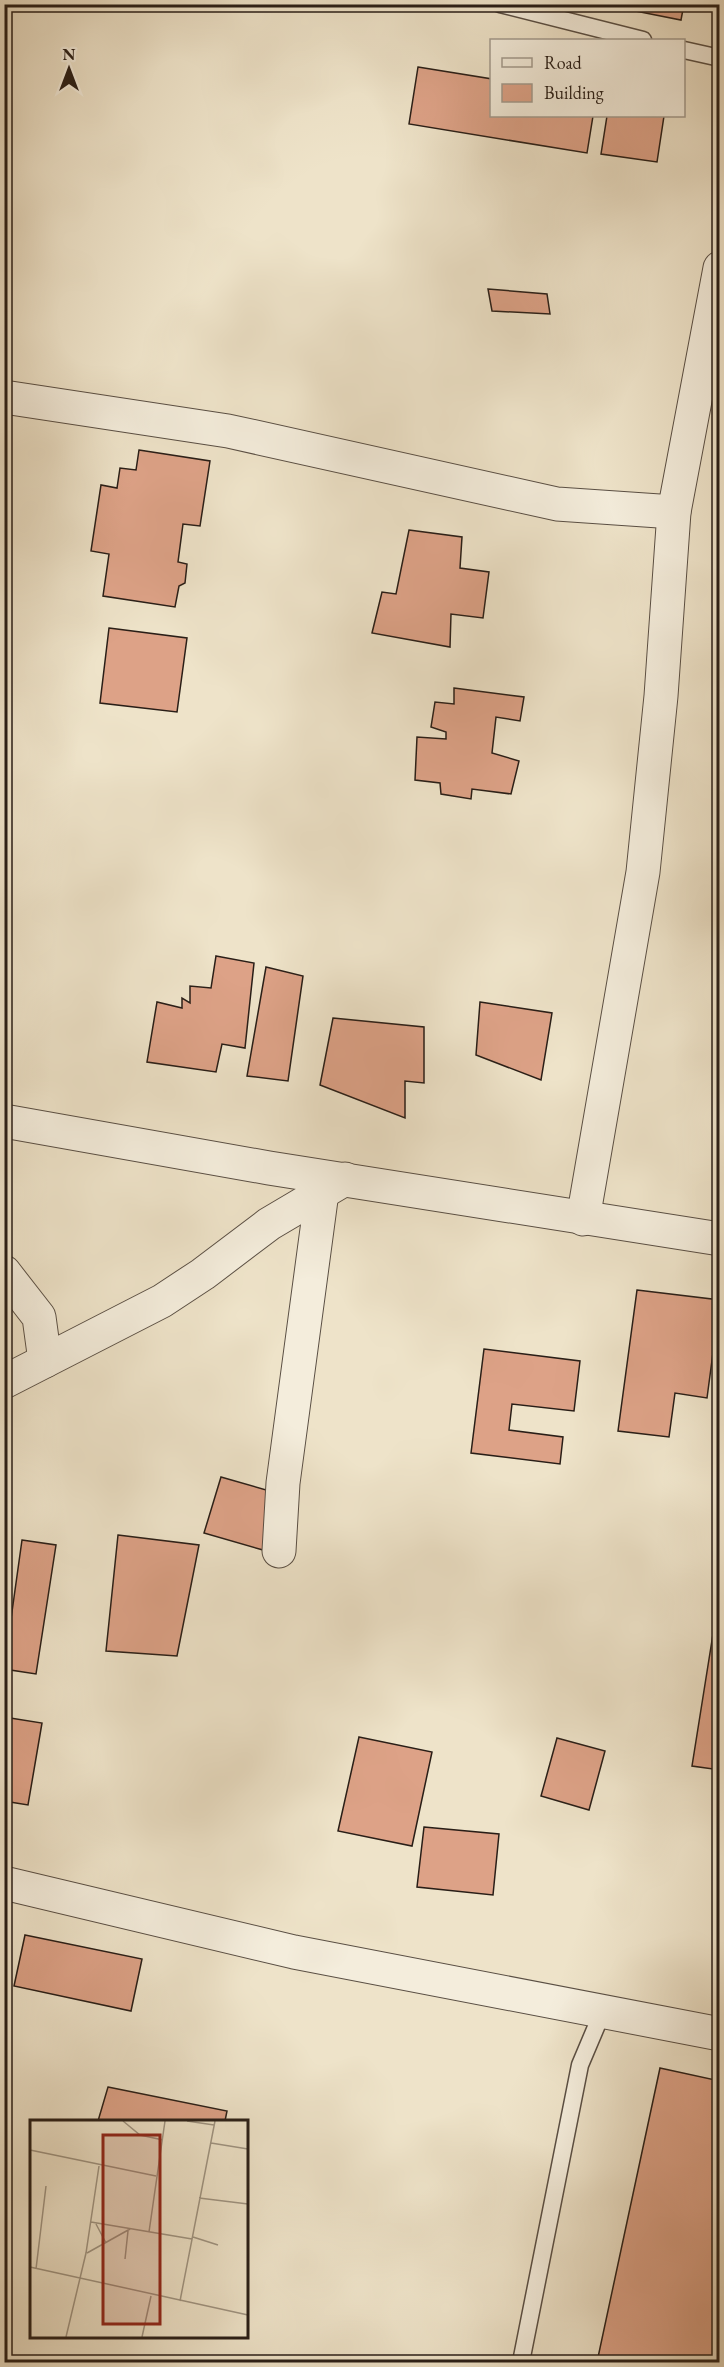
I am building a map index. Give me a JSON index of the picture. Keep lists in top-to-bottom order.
{
  "legend": ["Road", "Building"],
  "north": "top"
}
